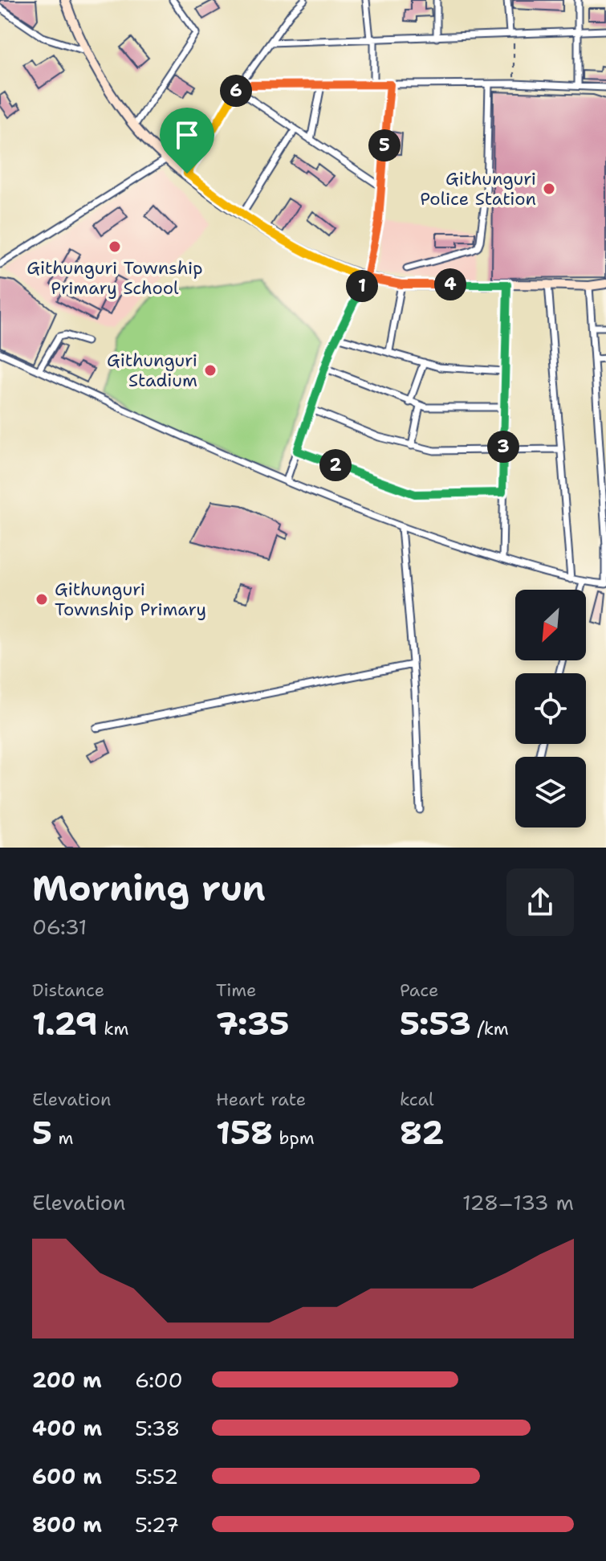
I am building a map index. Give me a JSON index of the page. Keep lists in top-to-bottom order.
{
  "places": [
    "Githunguri Police Station",
    "Githunguri Township Primary School",
    "Githunguri Stadium",
    "Githunguri Township Primary"
  ],
  "north": "bottom left",
  "page": {
    "pins": [
      "6",
      "5",
      "4",
      "1",
      "3",
      "2"
    ],
    "heading": ["Morning run", "06:31"],
    "stats": [
      ["Distance", "1.29 km"],
      ["Time", "7:35"],
      ["Pace", "5:53 /km"],
      ["Elevation", "5 m"],
      ["Heart rate", "158 bpm"],
      ["kcal", "82"]
    ],
    "chart": ["Elevation", "128–133 m"],
    "list": [
      {
        "name": "200 m",
        "note": "6:00"
      },
      {
        "name": "400 m",
        "note": "5:38"
      },
      {
        "name": "600 m",
        "note": "5:52"
      },
      {
        "name": "800 m",
        "note": "5:27"
      }
    ]
  }
}
